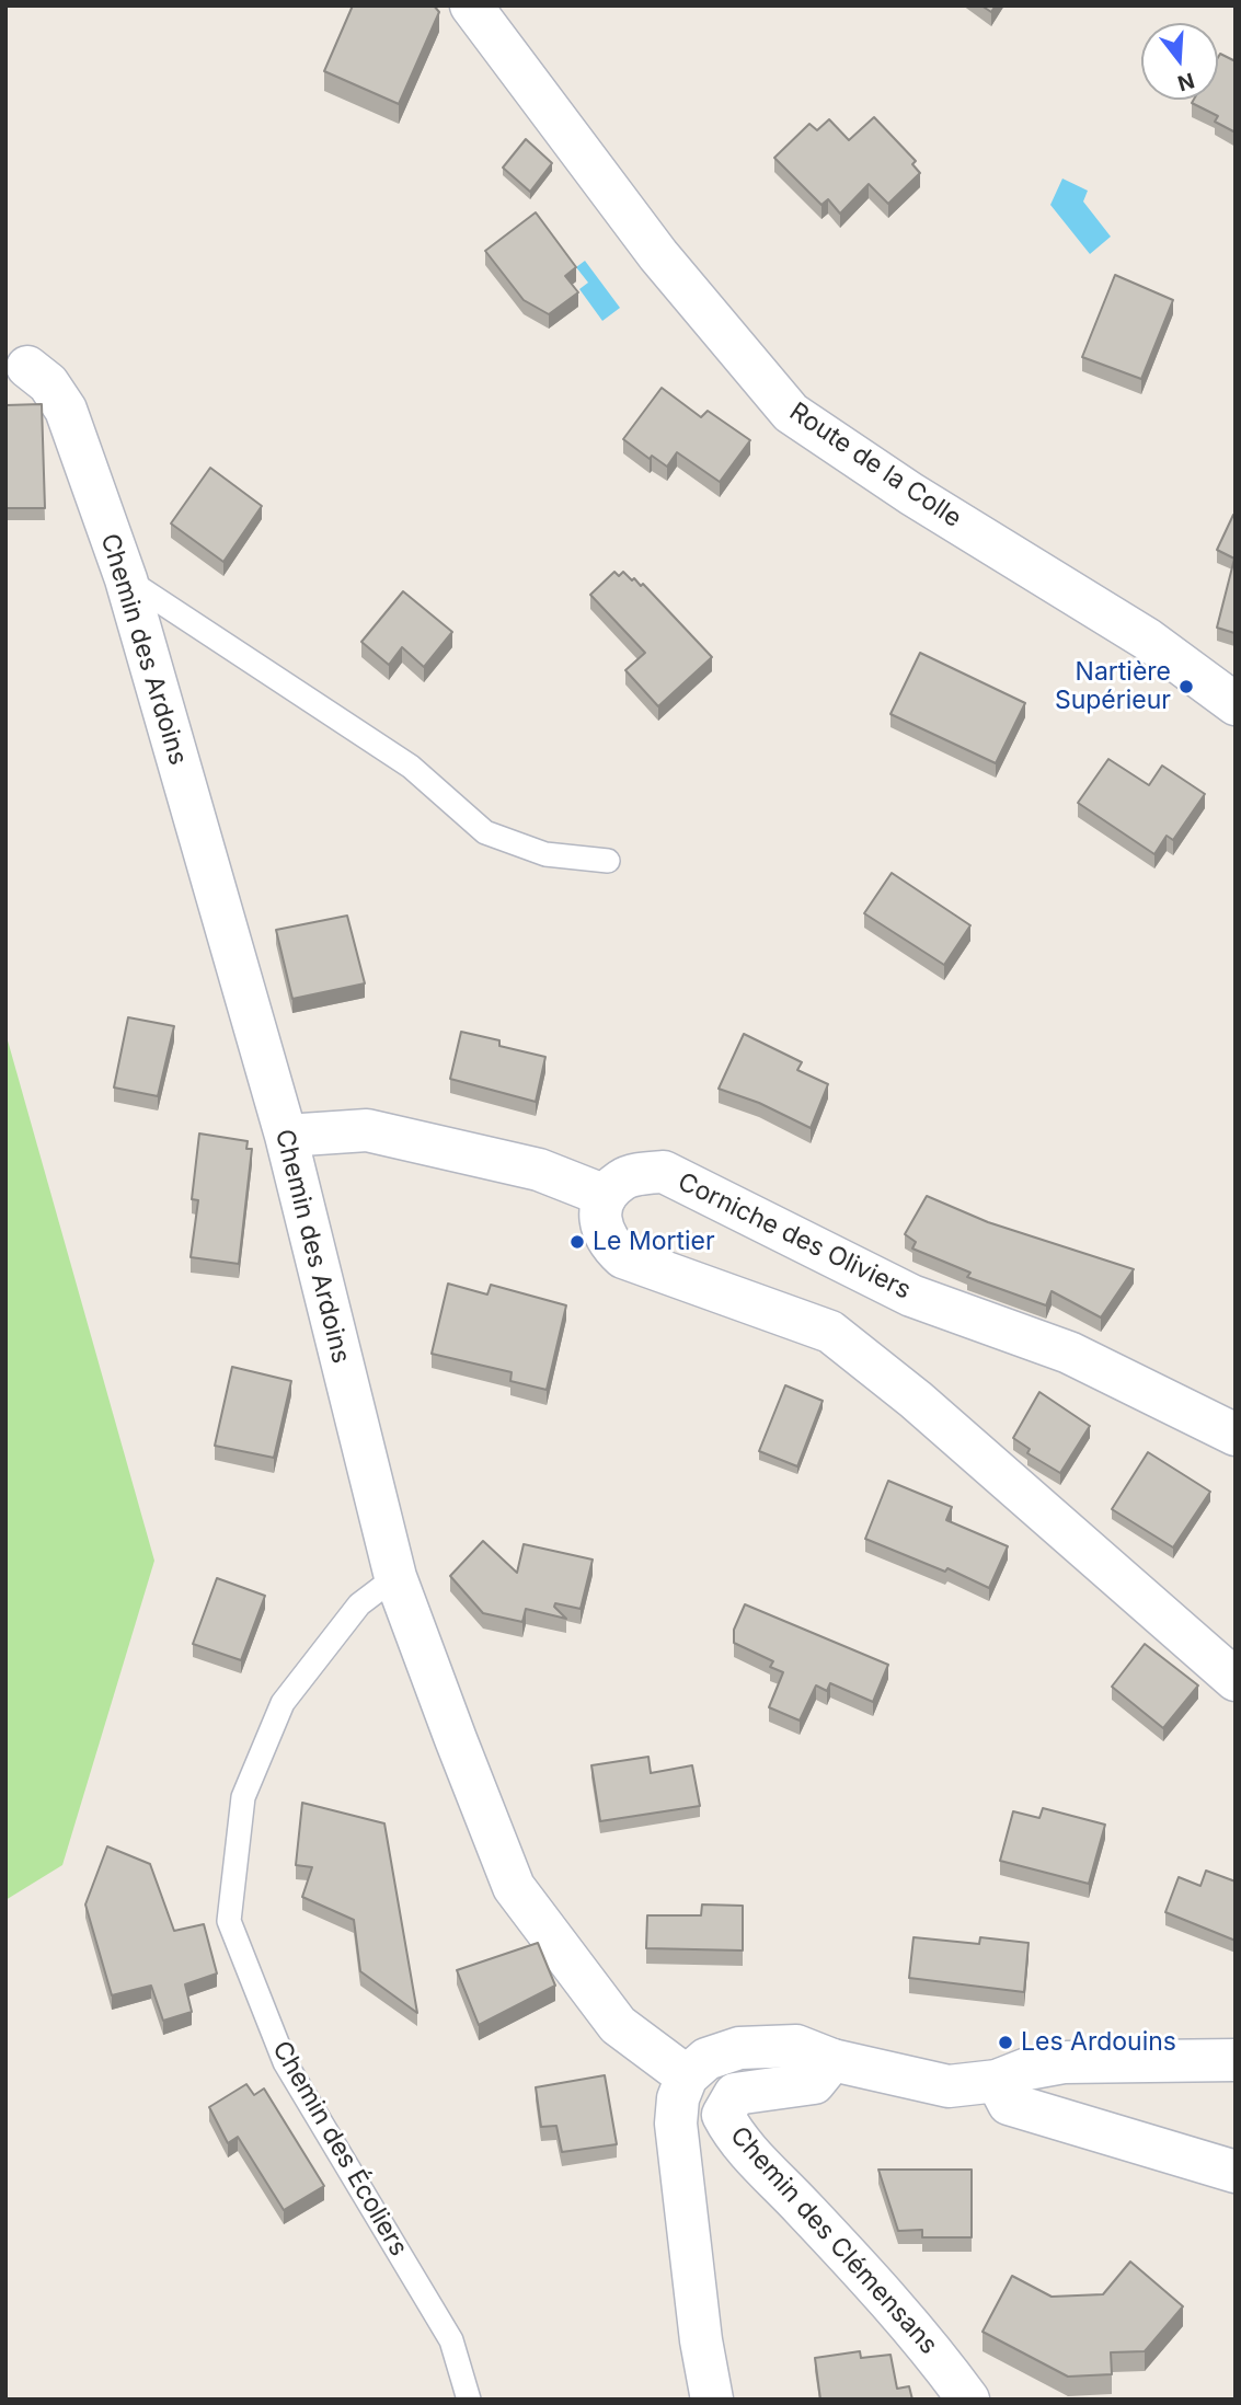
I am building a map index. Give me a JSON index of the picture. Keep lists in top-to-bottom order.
{
  "streets": {
    "street": [
      "Route de la Colle",
      "Chemin des Ardoins",
      "Corniche des Oliviers",
      "Chemin des Clémensans"
    ],
    "lane": ["Chemin des Écoliers"]
  },
  "crossings": [
    ["Chemin des Ardoins", "Chemin des Écoliers"]
  ],
  "places": ["Nartière Supérieur", "Le Mortier", "Les Ardouins"],
  "north": "bottom"
}
